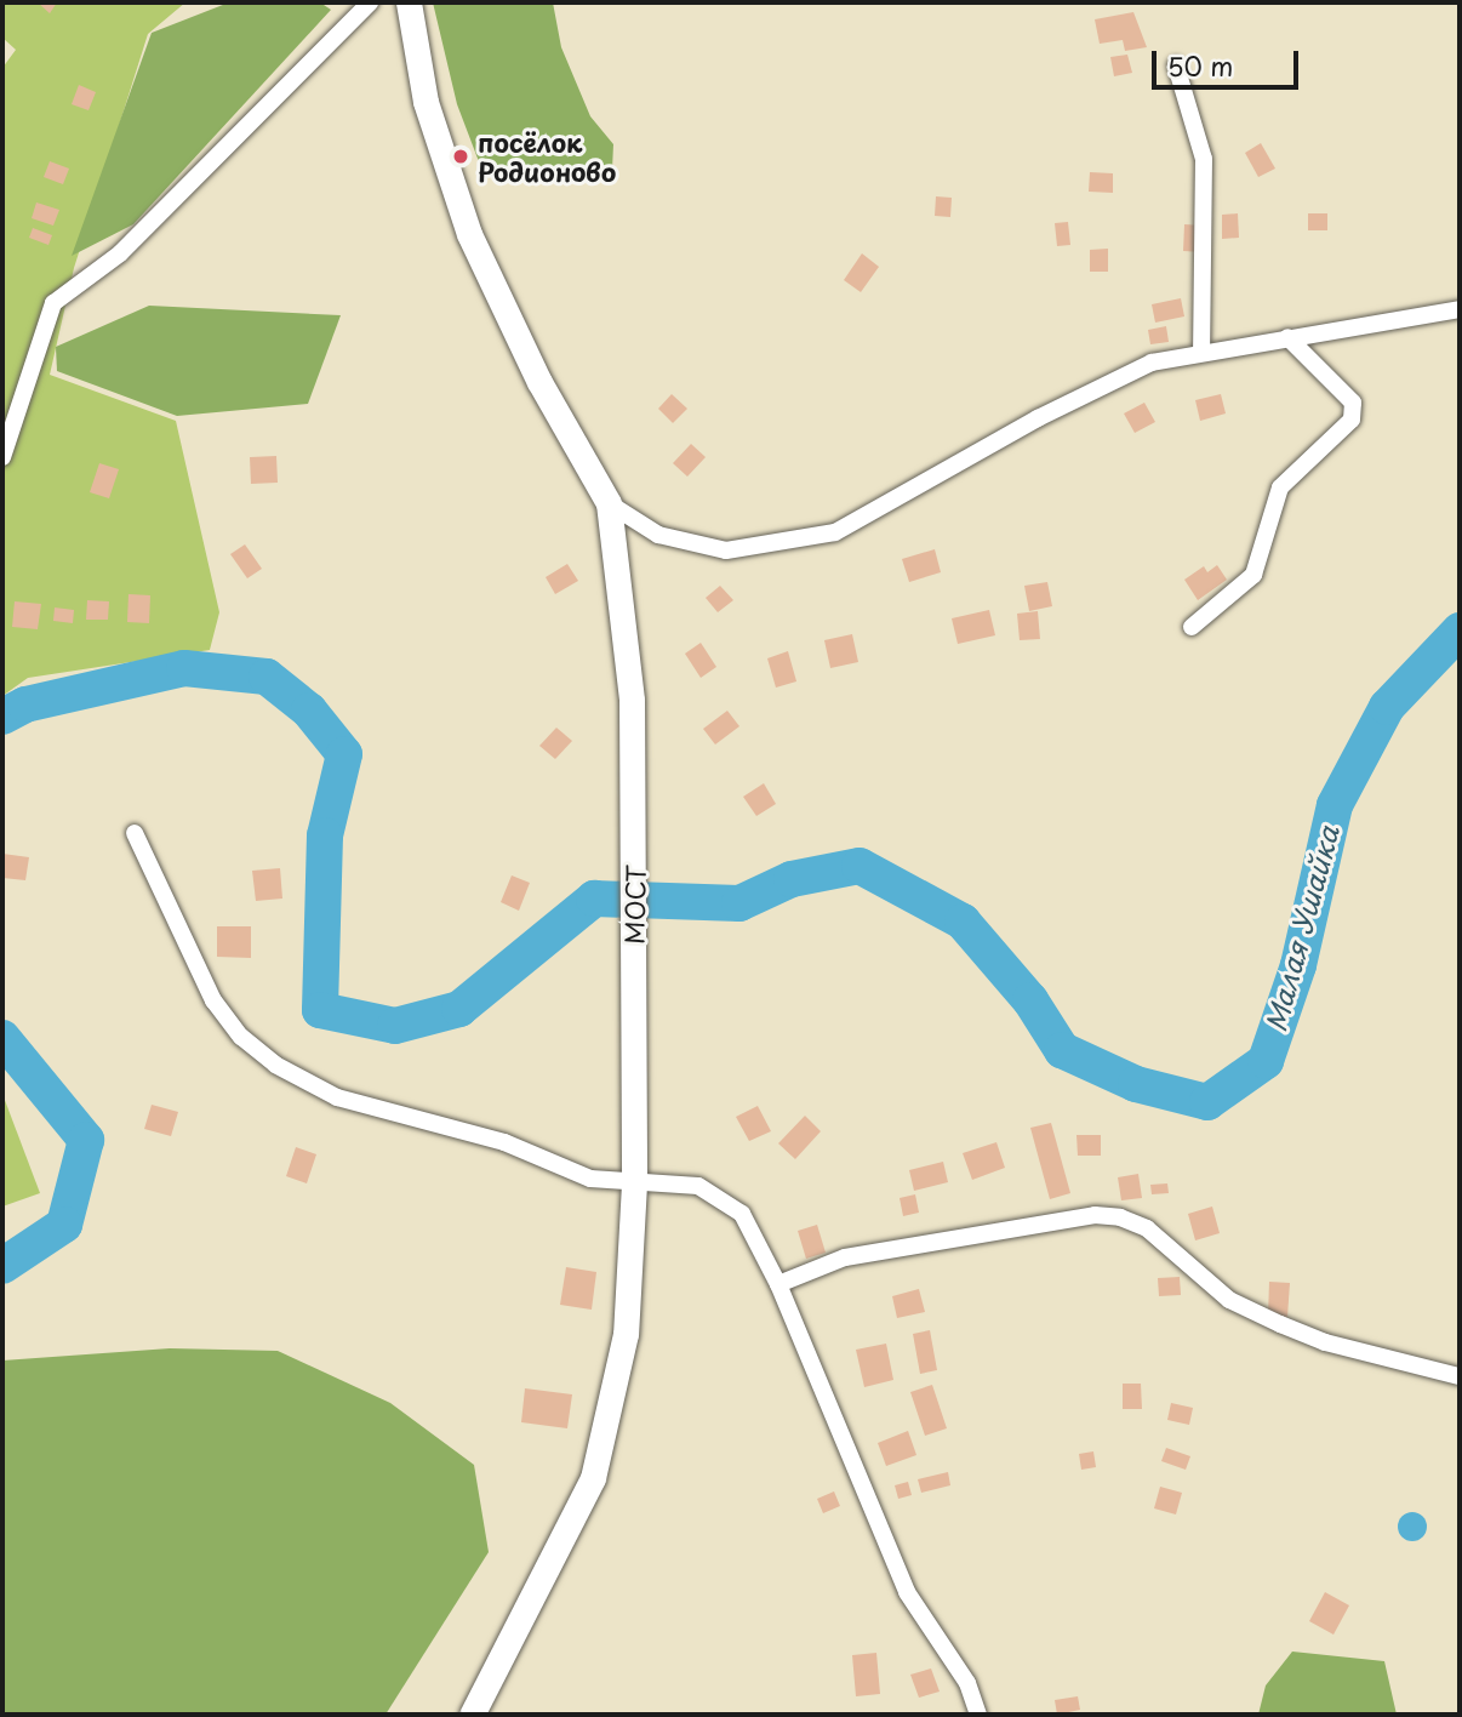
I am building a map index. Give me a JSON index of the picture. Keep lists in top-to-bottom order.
{
  "streets": {
    "street": ["МОСТ"]
  },
  "water": ["Малая Ушайка"],
  "places": ["посёлок Родионово"],
  "scale_bar": "50 m"
}
